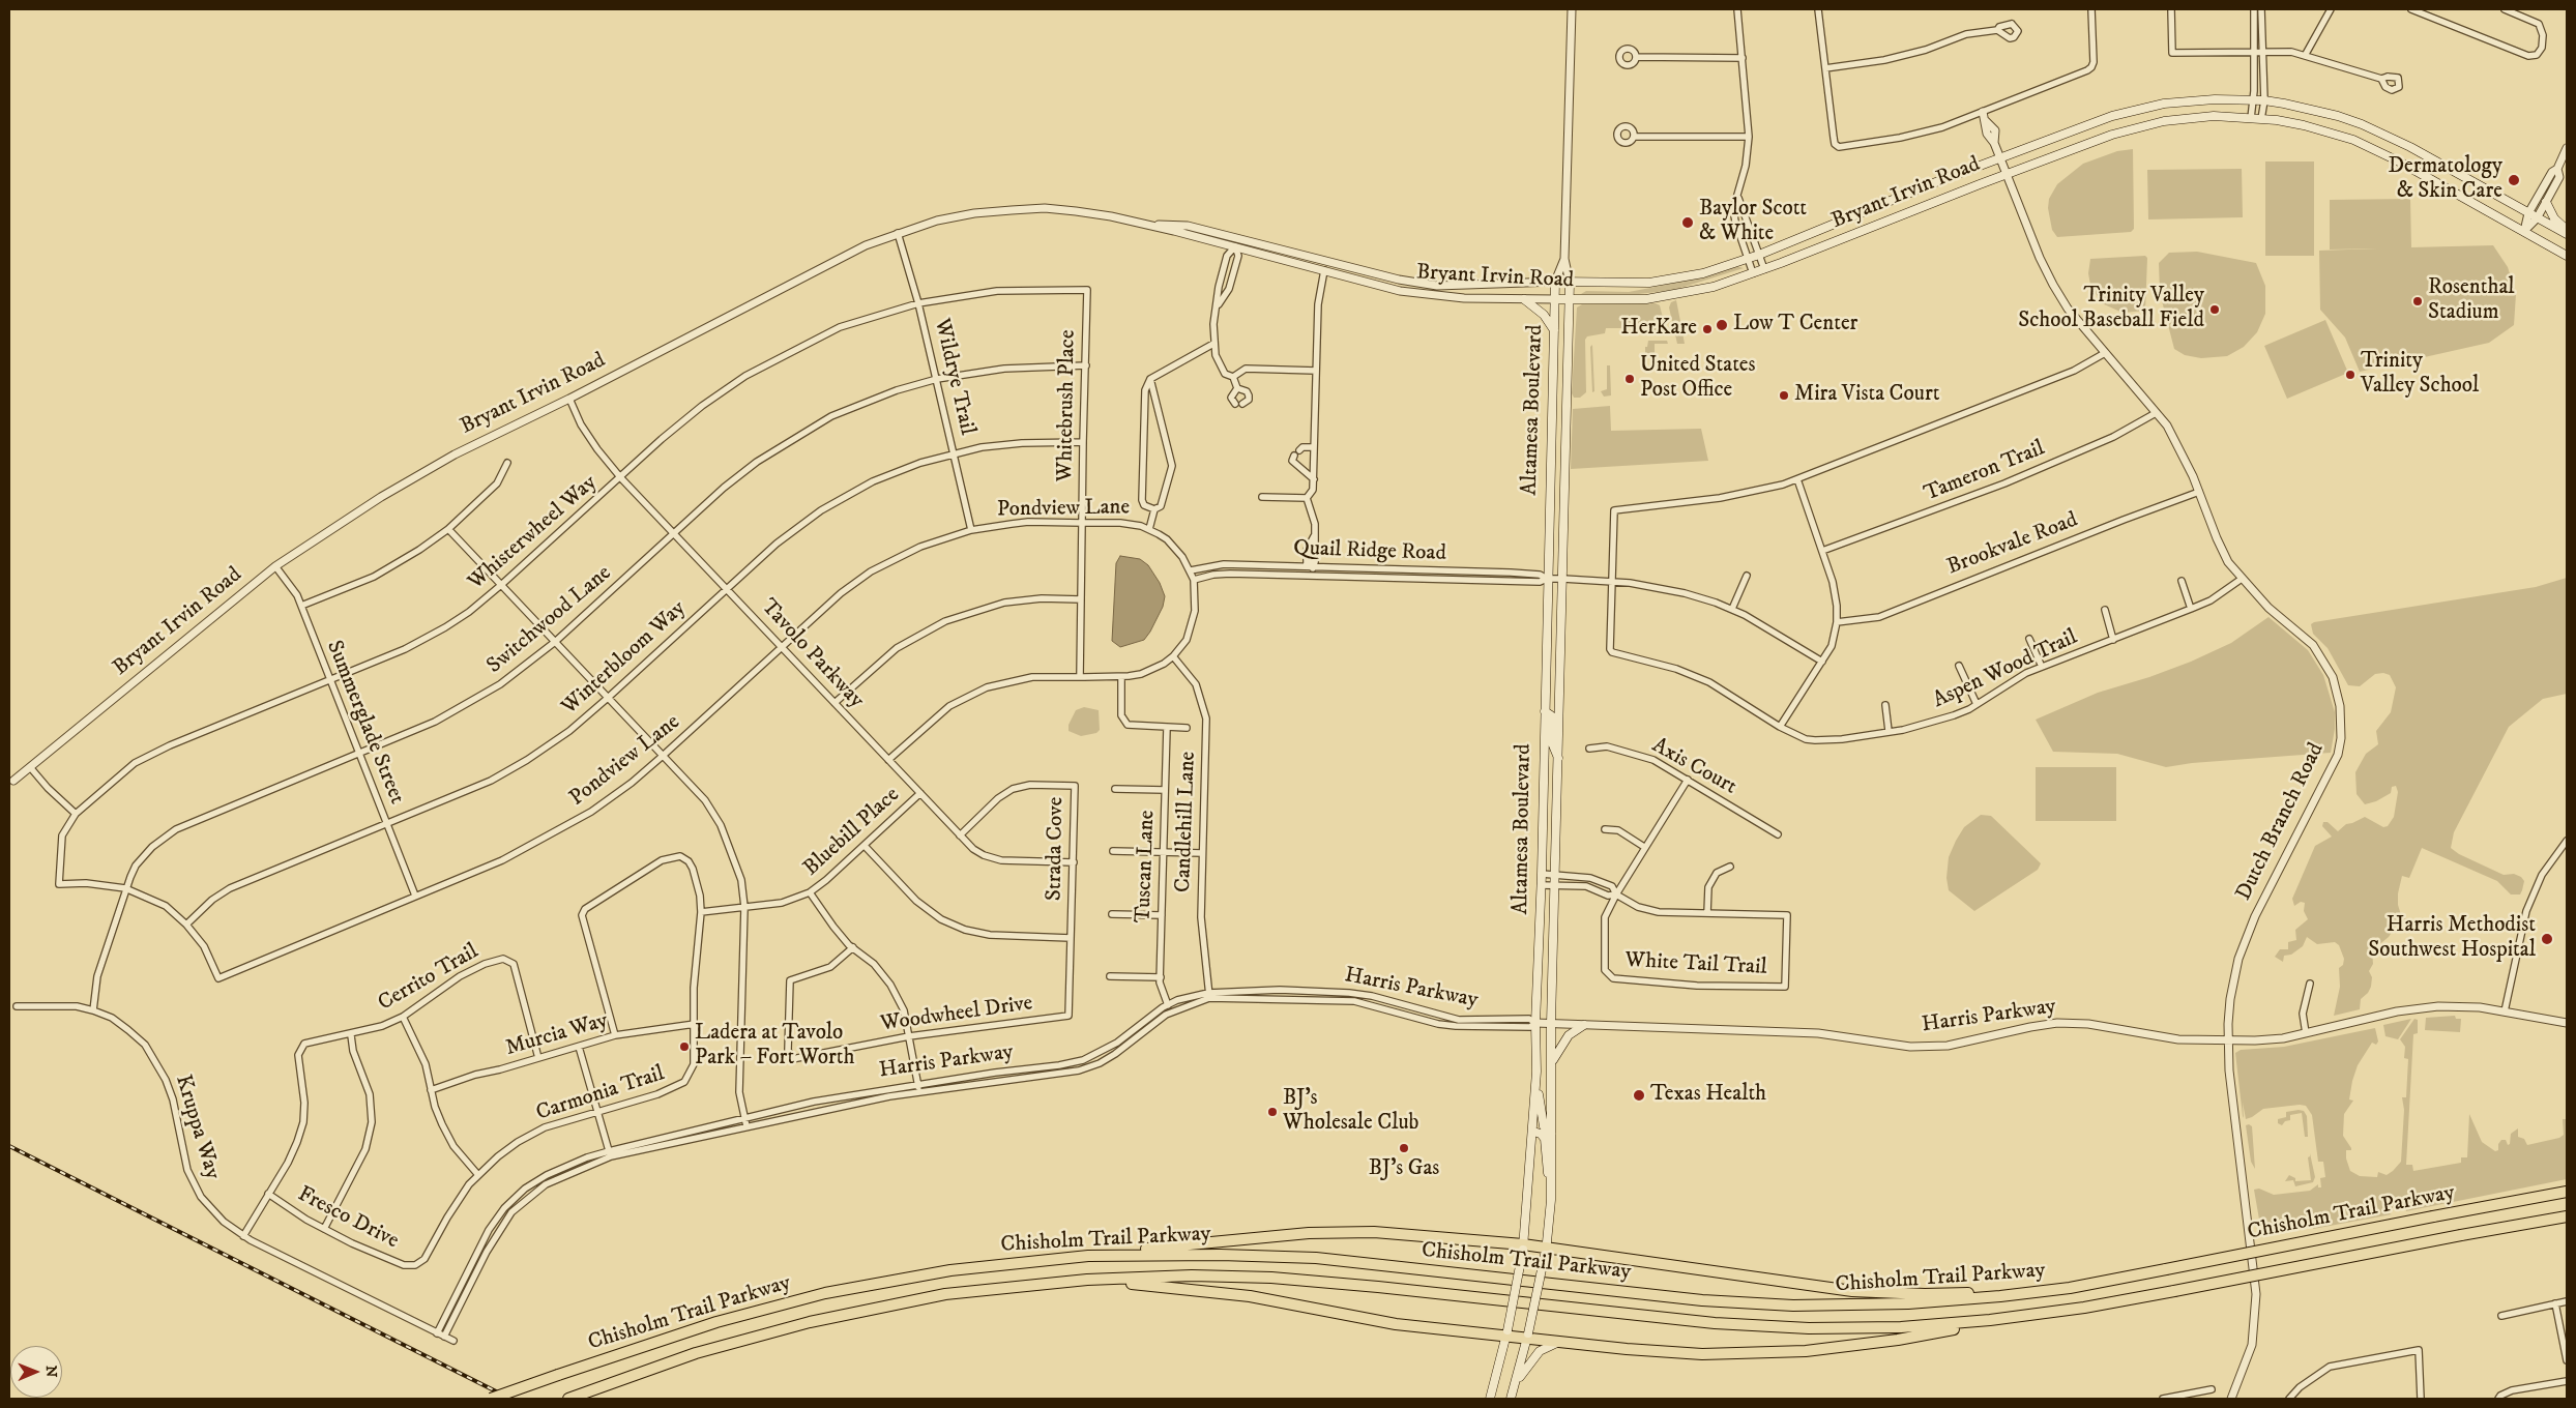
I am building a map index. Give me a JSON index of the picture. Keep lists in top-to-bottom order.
{
  "streets": {
    "highway": ["Chisholm Trail Parkway"],
    "main road": ["Bryant Irvin Road", "Altamesa Boulevard"],
    "street": [
      "Wildrye Trail",
      "Whitebrush Place",
      "Tameron Trail",
      "Pondview Lane",
      "Whisterwheel Way",
      "Brookvale Road",
      "Quail Ridge Road",
      "Switchwood Lane",
      "Tavolo Parkway",
      "Winterbloom Way",
      "Aspen Wood Trail",
      "Summerglade Street",
      "Axis Court",
      "Candlehill Lane",
      "Dutch Branch Road",
      "Bluebill Place",
      "Strada Cove",
      "Tuscan Lane",
      "White Tail Trail",
      "Cerrito Trail",
      "Harris Parkway",
      "Woodwheel Drive",
      "Murcia Way",
      "Carmonia Trail",
      "Kruppa Way",
      "Fresco Drive"
    ]
  },
  "crossings": [
    ["Bryant Irvin Road", "Wildrye Trail"],
    ["Bryant Irvin Road", "Altamesa Boulevard"],
    ["Bryant Irvin Road", "Tavolo Parkway"],
    ["Bryant Irvin Road", "Summerglade Street"],
    ["Bryant Irvin Road", "Dutch Branch Road"],
    ["Wildrye Trail", "Pondview Lane"],
    ["Wildrye Trail", "Whisterwheel Way"],
    ["Wildrye Trail", "Switchwood Lane"],
    ["Wildrye Trail", "Winterbloom Way"],
    ["Whitebrush Place", "Pondview Lane"],
    ["Whitebrush Place", "Whisterwheel Way"],
    ["Whitebrush Place", "Switchwood Lane"],
    ["Whitebrush Place", "Winterbloom Way"],
    ["Altamesa Boulevard", "Quail Ridge Road"],
    ["Altamesa Boulevard", "Harris Parkway"],
    ["Tameron Trail", "Dutch Branch Road"],
    ["Pondview Lane", "Whisterwheel Way"],
    ["Pondview Lane", "Quail Ridge Road"],
    ["Pondview Lane", "Switchwood Lane"],
    ["Pondview Lane", "Tavolo Parkway"],
    ["Pondview Lane", "Winterbloom Way"],
    ["Pondview Lane", "Summerglade Street"],
    ["Pondview Lane", "Candlehill Lane"],
    ["Whisterwheel Way", "Tavolo Parkway"],
    ["Whisterwheel Way", "Summerglade Street"],
    ["Brookvale Road", "Dutch Branch Road"],
    ["Quail Ridge Road", "Aspen Wood Trail"],
    ["Switchwood Lane", "Tavolo Parkway"],
    ["Switchwood Lane", "Summerglade Street"],
    ["Switchwood Lane", "Kruppa Way"],
    ["Tavolo Parkway", "Winterbloom Way"],
    ["Tavolo Parkway", "Bluebill Place"],
    ["Tavolo Parkway", "Strada Cove"],
    ["Winterbloom Way", "Summerglade Street"],
    ["Aspen Wood Trail", "Dutch Branch Road"],
    ["Axis Court", "White Tail Trail"],
    ["Candlehill Lane", "Harris Parkway"],
    ["Dutch Branch Road", "Harris Parkway"],
    ["Bluebill Place", "Carmonia Trail"],
    ["Strada Cove", "Woodwheel Drive"],
    ["Tuscan Lane", "Harris Parkway"],
    ["Cerrito Trail", "Murcia Way"],
    ["Cerrito Trail", "Fresco Drive"],
    ["Harris Parkway", "Kruppa Way"],
    ["Murcia Way", "Carmonia Trail"],
    ["Carmonia Trail", "Fresco Drive"]
  ],
  "places": [
    "Dermatology & Skin Care",
    "Baylor Scott & White",
    "Rosenthal Stadium",
    "Trinity Valley School Baseball Field",
    "Low T Center",
    "HerKare",
    "Trinity Valley School",
    "United States Post Office",
    "Mira Vista Court",
    "Harris Methodist Southwest Hospital",
    "Ladera at Tavolo Park – Fort Worth",
    "Texas Health",
    "BJ's Wholesale Club",
    "BJ's Gas"
  ],
  "north": "right"
}
